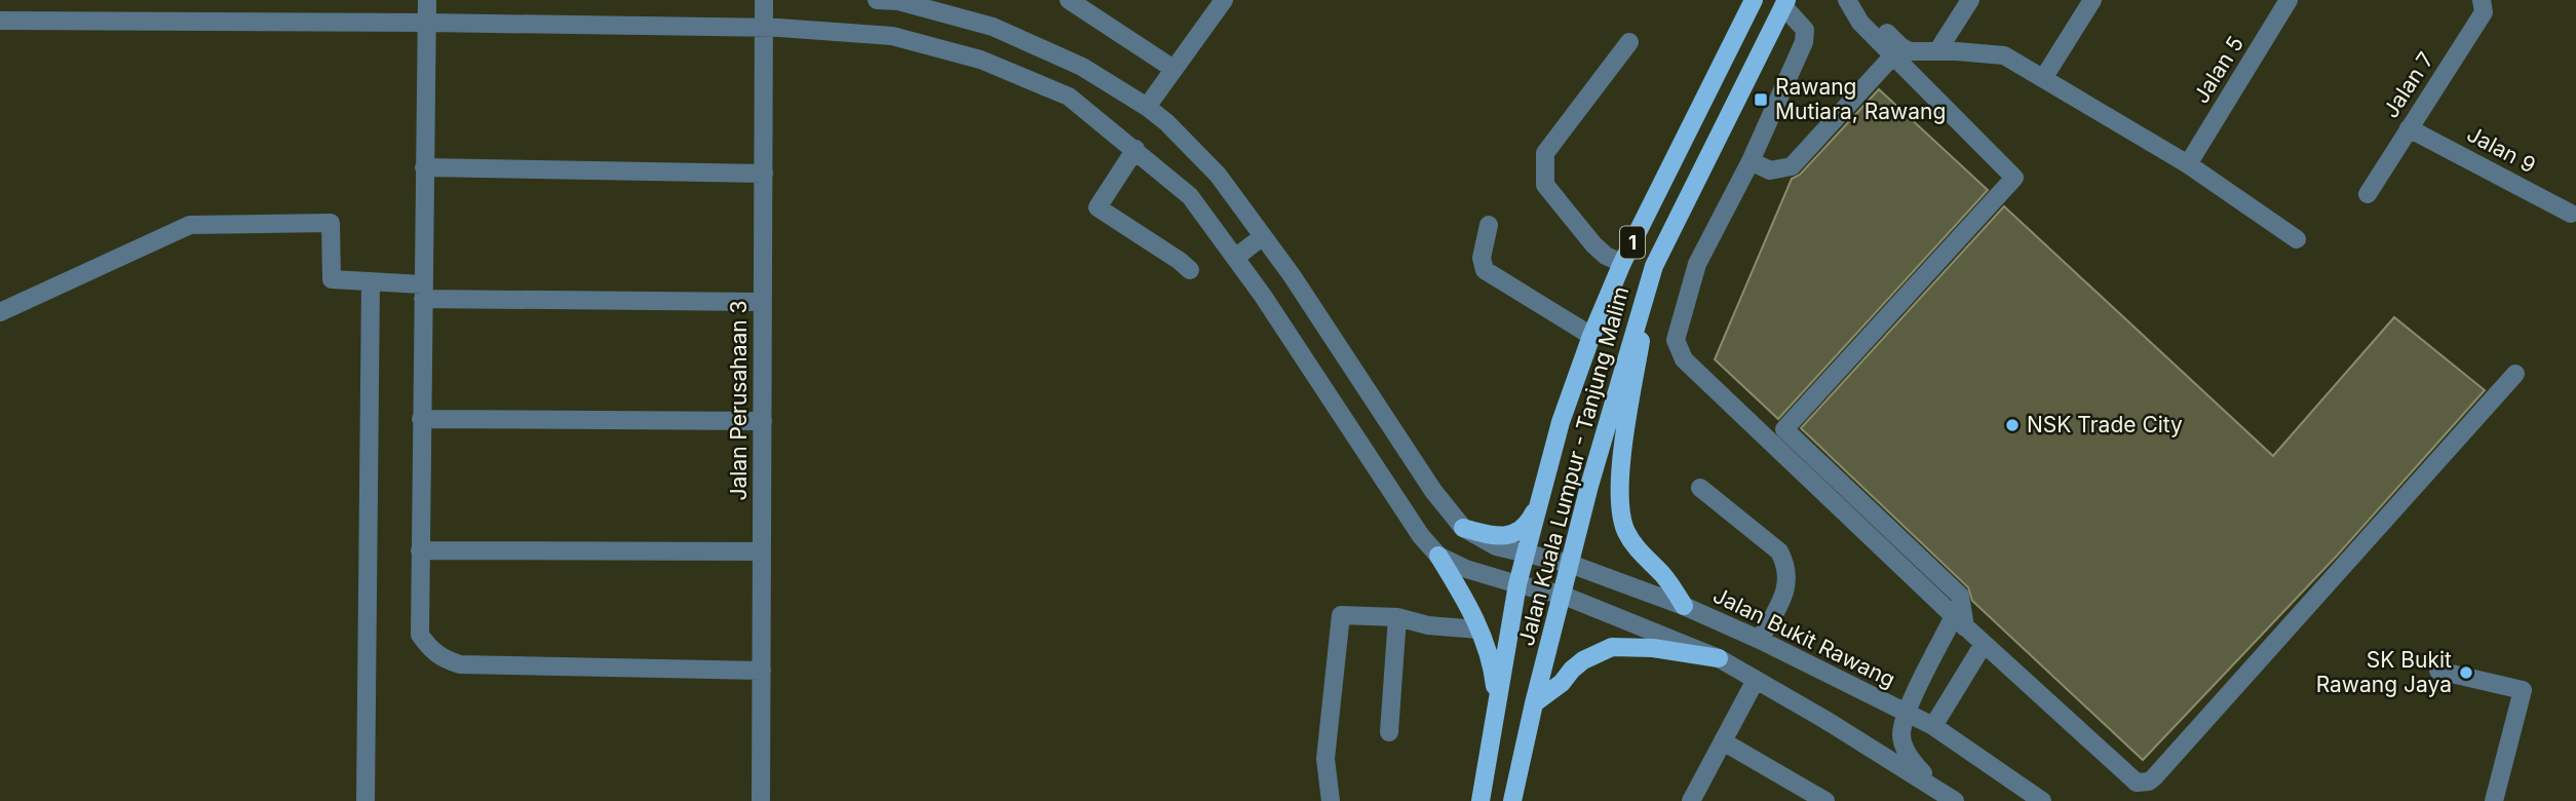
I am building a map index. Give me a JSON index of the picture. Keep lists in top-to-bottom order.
{
  "streets": {
    "main road": ["1", "Jalan Kuala Lumpur - Tanjung Malim"],
    "street": [
      "Jalan 5",
      "Jalan 7",
      "Jalan 9",
      "Jalan Perusahaan 3",
      "Jalan Bukit Rawang"
    ]
  },
  "crossings": [
    ["Jalan 7", "Jalan 9"],
    ["Jalan Kuala Lumpur - Tanjung Malim", "Jalan Bukit Rawang"]
  ],
  "places": {
    "transit": ["Rawang Mutiara, Rawang"],
    "other": ["NSK Trade City", "SK Bukit Rawang Jaya"]
  }
}
